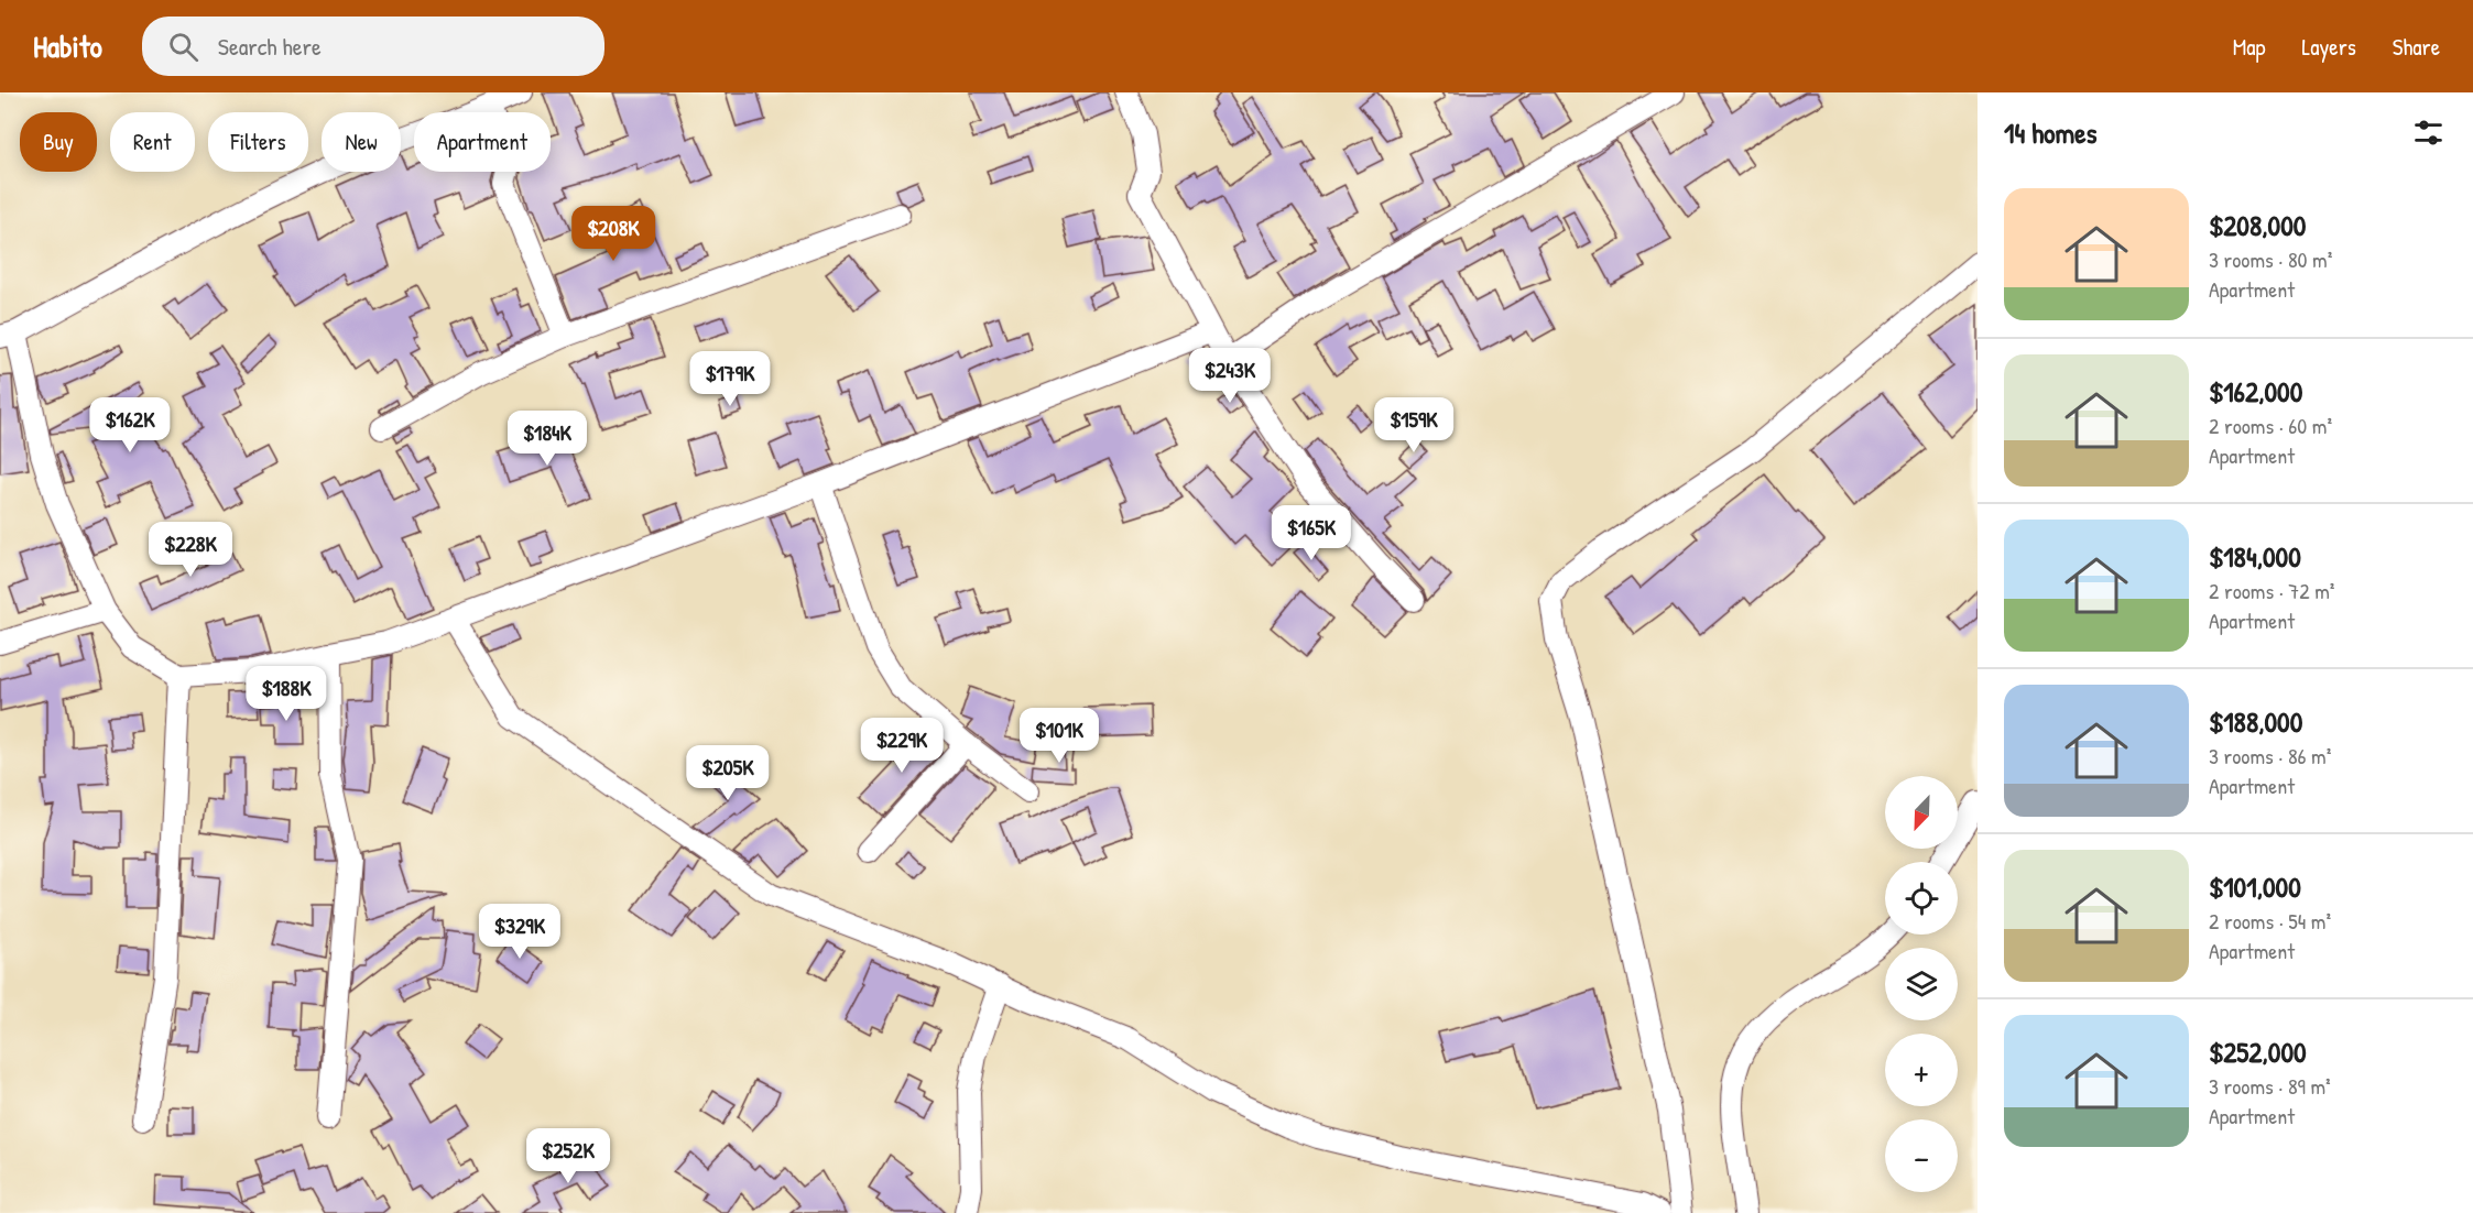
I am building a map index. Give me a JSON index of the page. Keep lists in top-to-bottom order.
{
  "north": "bottom left",
  "page": {
    "header": "Habito",
    "search": "Search here",
    "nav": ["Map", "Layers", "Share"],
    "heading": "14 homes",
    "chip": [
      "Buy",
      "Rent",
      "Filters",
      "New",
      "Apartment"
    ],
    "list": [
      {
        "name": "$208,000",
        "note": "3 rooms · 80 m² · Apartment"
      },
      {
        "name": "$162,000",
        "note": "2 rooms · 60 m² · Apartment"
      },
      {
        "name": "$184,000",
        "note": "2 rooms · 72 m² · Apartment"
      },
      {
        "name": "$188,000",
        "note": "3 rooms · 86 m² · Apartment"
      },
      {
        "name": "$101,000",
        "note": "2 rooms · 54 m² · Apartment"
      },
      {
        "name": "$252,000",
        "note": "3 rooms · 89 m² · Apartment"
      }
    ],
    "price": [
      "$208K",
      "$243K",
      "$179K",
      "$162K",
      "$159K",
      "$184K",
      "$165K",
      "$228K",
      "$188K",
      "$101K",
      "$229K",
      "$205K",
      "$329K",
      "$252K"
    ],
    "map_buttons": ["+", "−"]
  }
}
